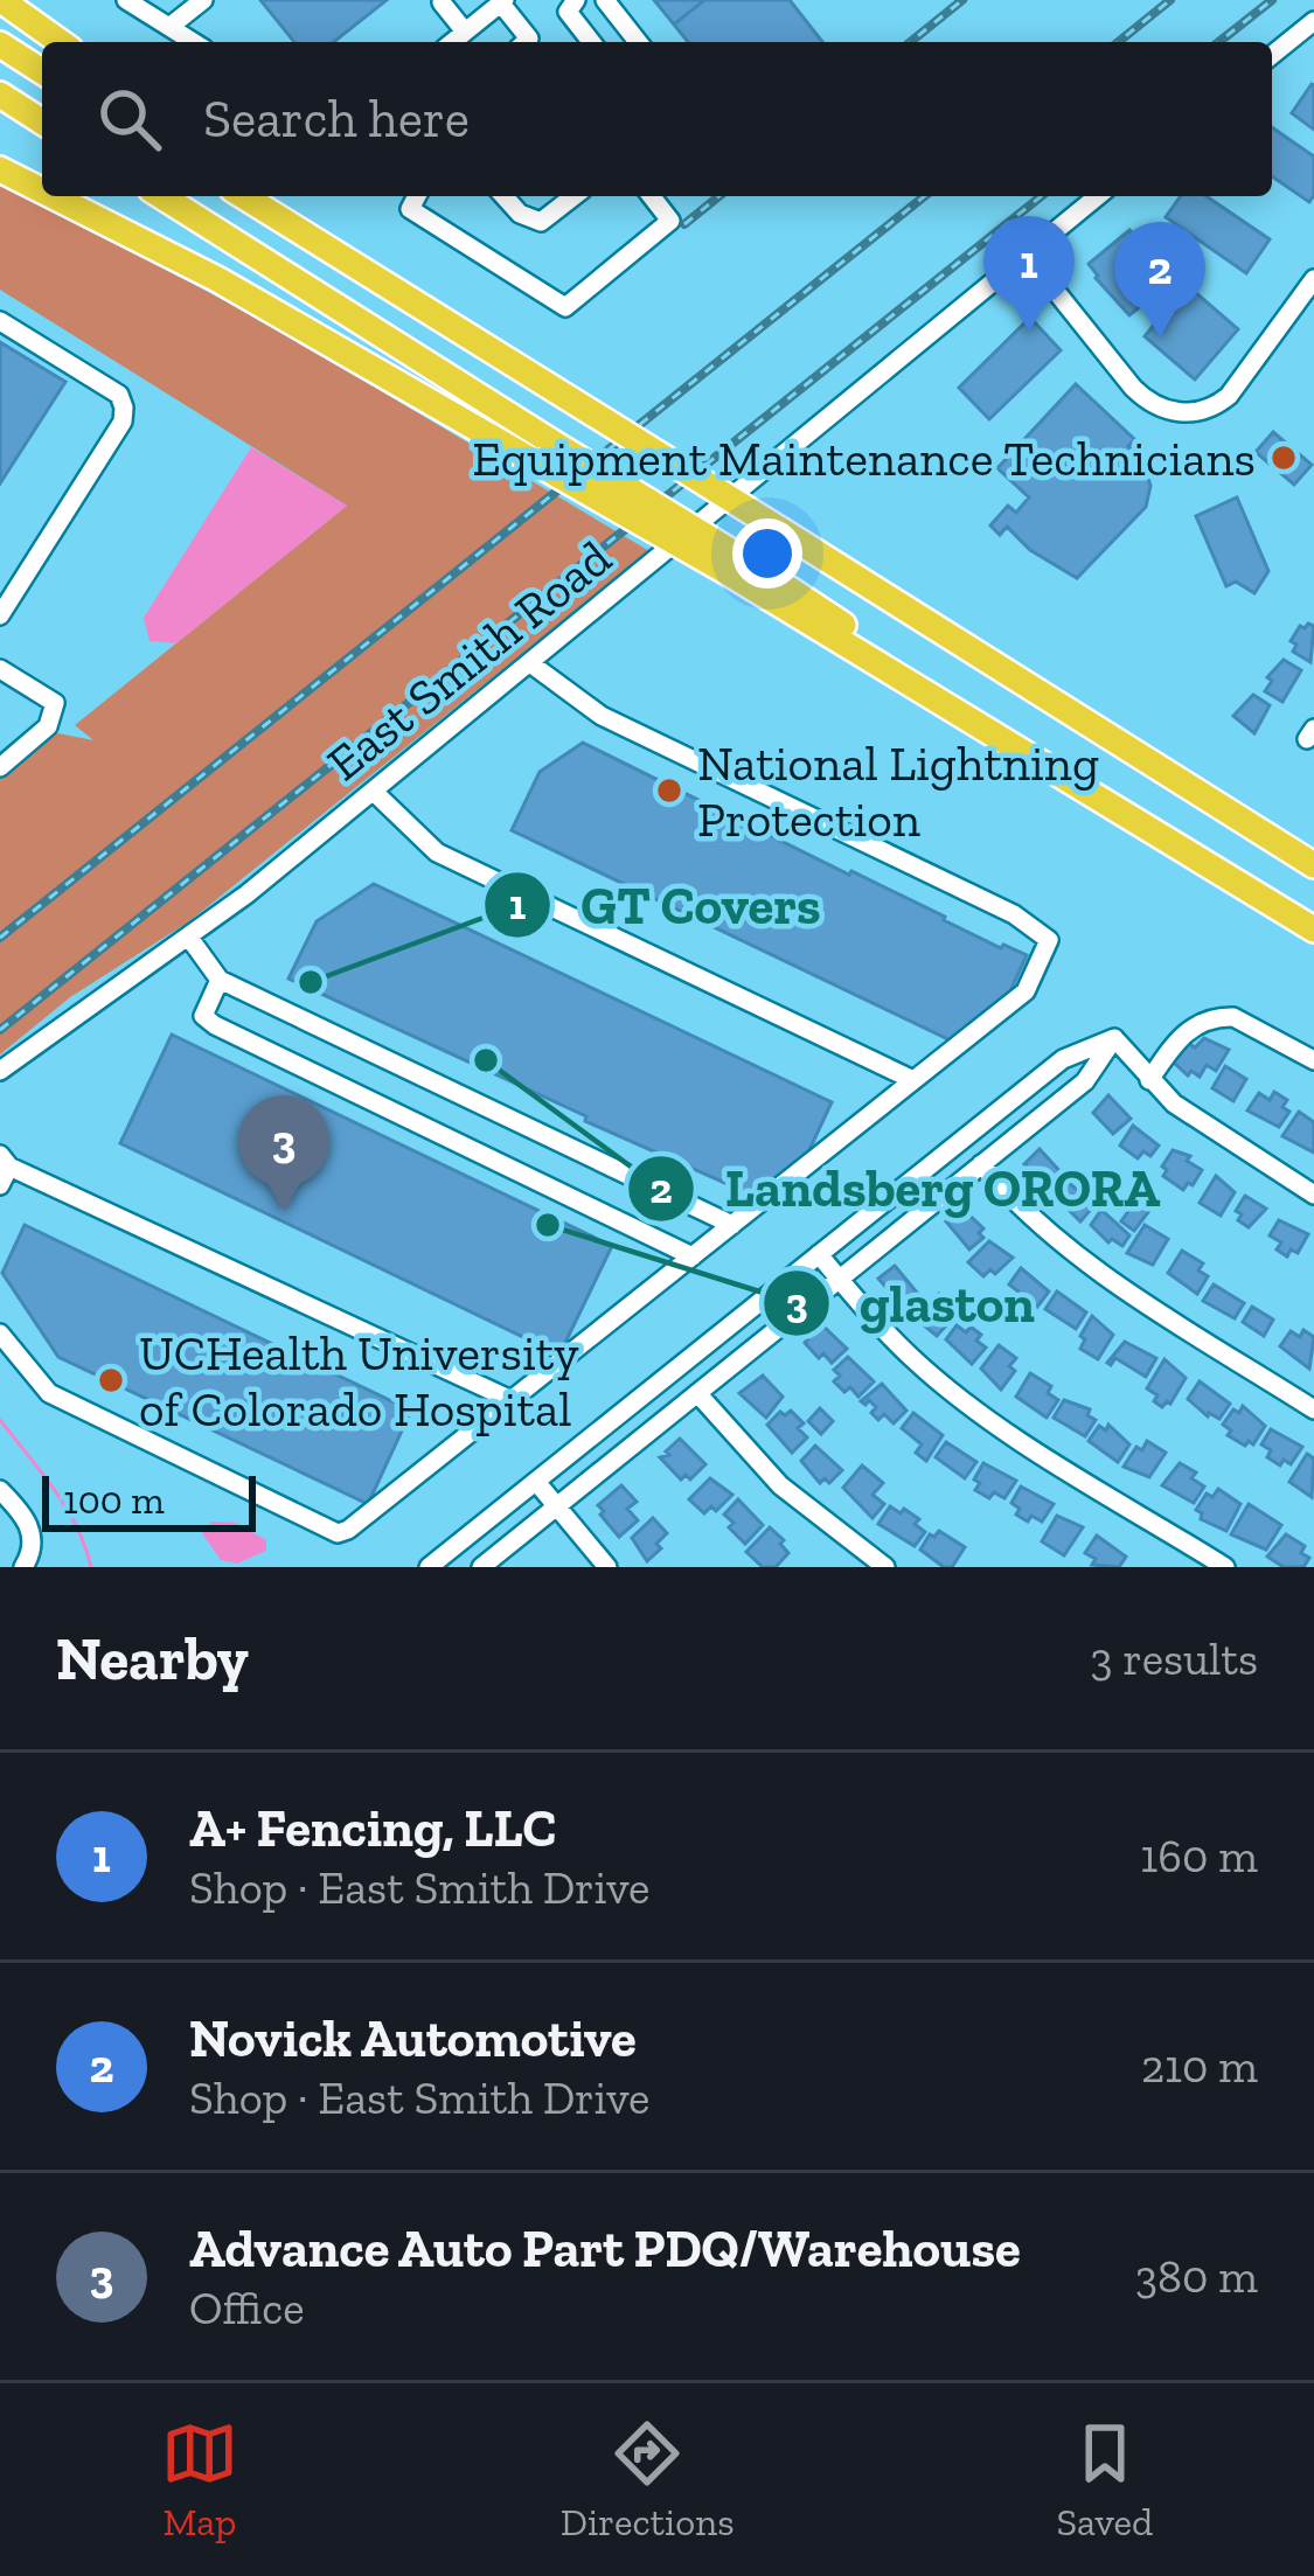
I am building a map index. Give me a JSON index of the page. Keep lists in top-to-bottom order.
{
  "streets": {
    "street": ["East Smith Road"]
  },
  "places": [
    "Equipment Maintenance Technicians",
    "National Lightning Protection",
    "GT Covers",
    "Landsberg ORORA",
    "glaston",
    "UCHealth University of Colorado Hospital"
  ],
  "scale_bar": "100 m",
  "page": {
    "search": "Search here",
    "pins": ["1", "2", "3"],
    "scale": "100 m",
    "heading": ["Nearby", "3 results"],
    "list": [
      {
        "mark": "1",
        "name": "A+ Fencing, LLC",
        "note": "Shop · East Smith Drive",
        "value": "160 m"
      },
      {
        "mark": "2",
        "name": "Novick Automotive",
        "note": "Shop · East Smith Drive",
        "value": "210 m"
      },
      {
        "mark": "3",
        "name": "Advance Auto Part PDQ/Warehouse",
        "note": "Office",
        "value": "380 m"
      }
    ],
    "nav": ["Map", "Directions", "Saved"]
  }
}
